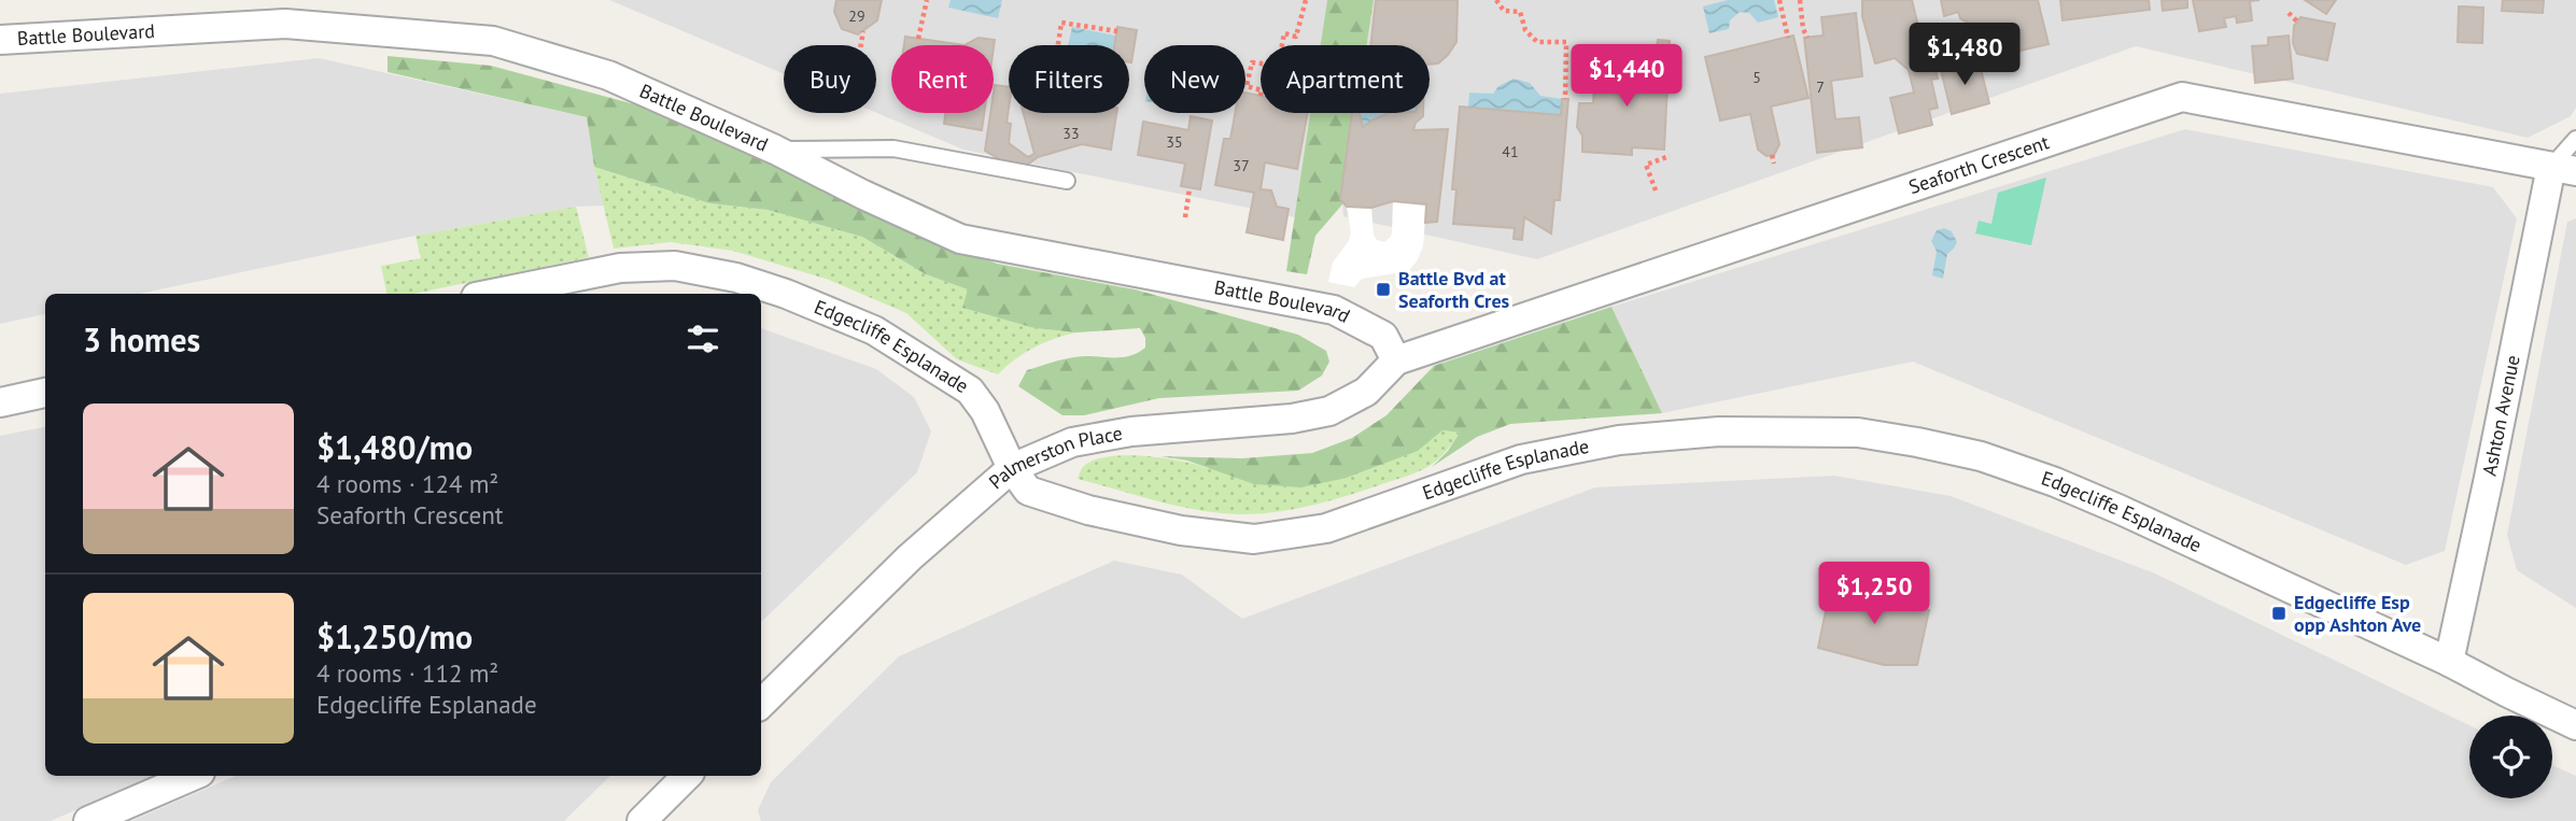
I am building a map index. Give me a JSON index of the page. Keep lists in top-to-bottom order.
{
  "streets": {
    "street": [
      "Battle Boulevard",
      "Seaforth Crescent",
      "Edgecliffe Esplanade",
      "Ashton Avenue",
      "Palmerston Place"
    ]
  },
  "crossings": [
    ["Battle Boulevard", "Seaforth Crescent"],
    ["Battle Boulevard", "Palmerston Place"],
    ["Seaforth Crescent", "Ashton Avenue"],
    ["Seaforth Crescent", "Palmerston Place"],
    ["Edgecliffe Esplanade", "Ashton Avenue"],
    ["Edgecliffe Esplanade", "Palmerston Place"]
  ],
  "places": {
    "transit": ["Battle Bvd at Seaforth Cres", "Edgecliffe Esp opp Ashton Ave"]
  },
  "house_numbers": [
    "29",
    "5",
    "7",
    "33",
    "35",
    "41",
    "37"
  ],
  "page": {
    "price": ["$1,480", "$1,440", "$1,250"],
    "chip": [
      "Buy",
      "Rent",
      "Filters",
      "New",
      "Apartment"
    ],
    "heading": "3 homes",
    "list": [
      {
        "name": "$1,480/mo",
        "note": "4 rooms · 124 m² · Seaforth Crescent"
      },
      {
        "name": "$1,250/mo",
        "note": "4 rooms · 112 m² · Edgecliffe Esplanade"
      }
    ]
  }
}
